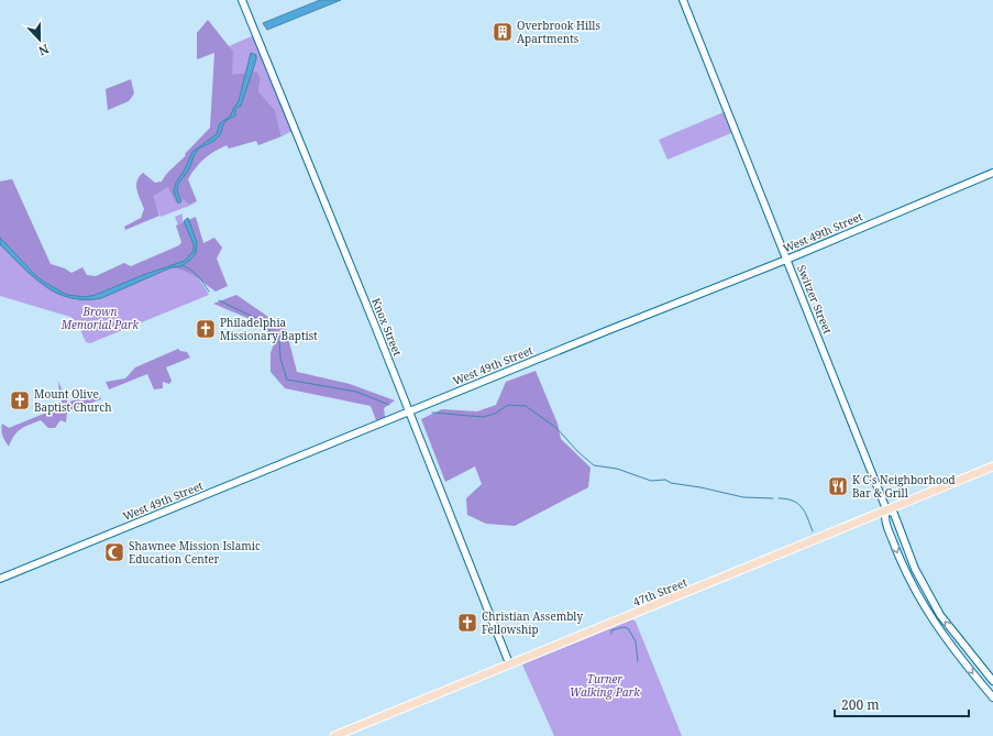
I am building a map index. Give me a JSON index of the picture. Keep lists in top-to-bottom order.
{
  "streets": {
    "main road": ["47th Street"],
    "street": ["West 49th Street", "Switzer Street", "Knox Street"]
  },
  "crossings": [
    ["West 49th Street", "Switzer Street"],
    ["West 49th Street", "Knox Street"],
    ["Switzer Street", "47th Street"],
    ["Knox Street", "47th Street"]
  ],
  "parks": ["Brown Memorial Park", "Turner Walking Park"],
  "places": {
    "building": ["Overbrook Hills Apartments"],
    "church": ["Philadelphia Missionary Baptist", "Mount Olive Baptist Church", "Christian Assembly Fellowship"],
    "restaurant": ["K C's Neighborhood Bar & Grill"],
    "mosque": ["Shawnee Mission Islamic Education Center"]
  },
  "scale_bar": "200 m",
  "north": "bottom"
}
